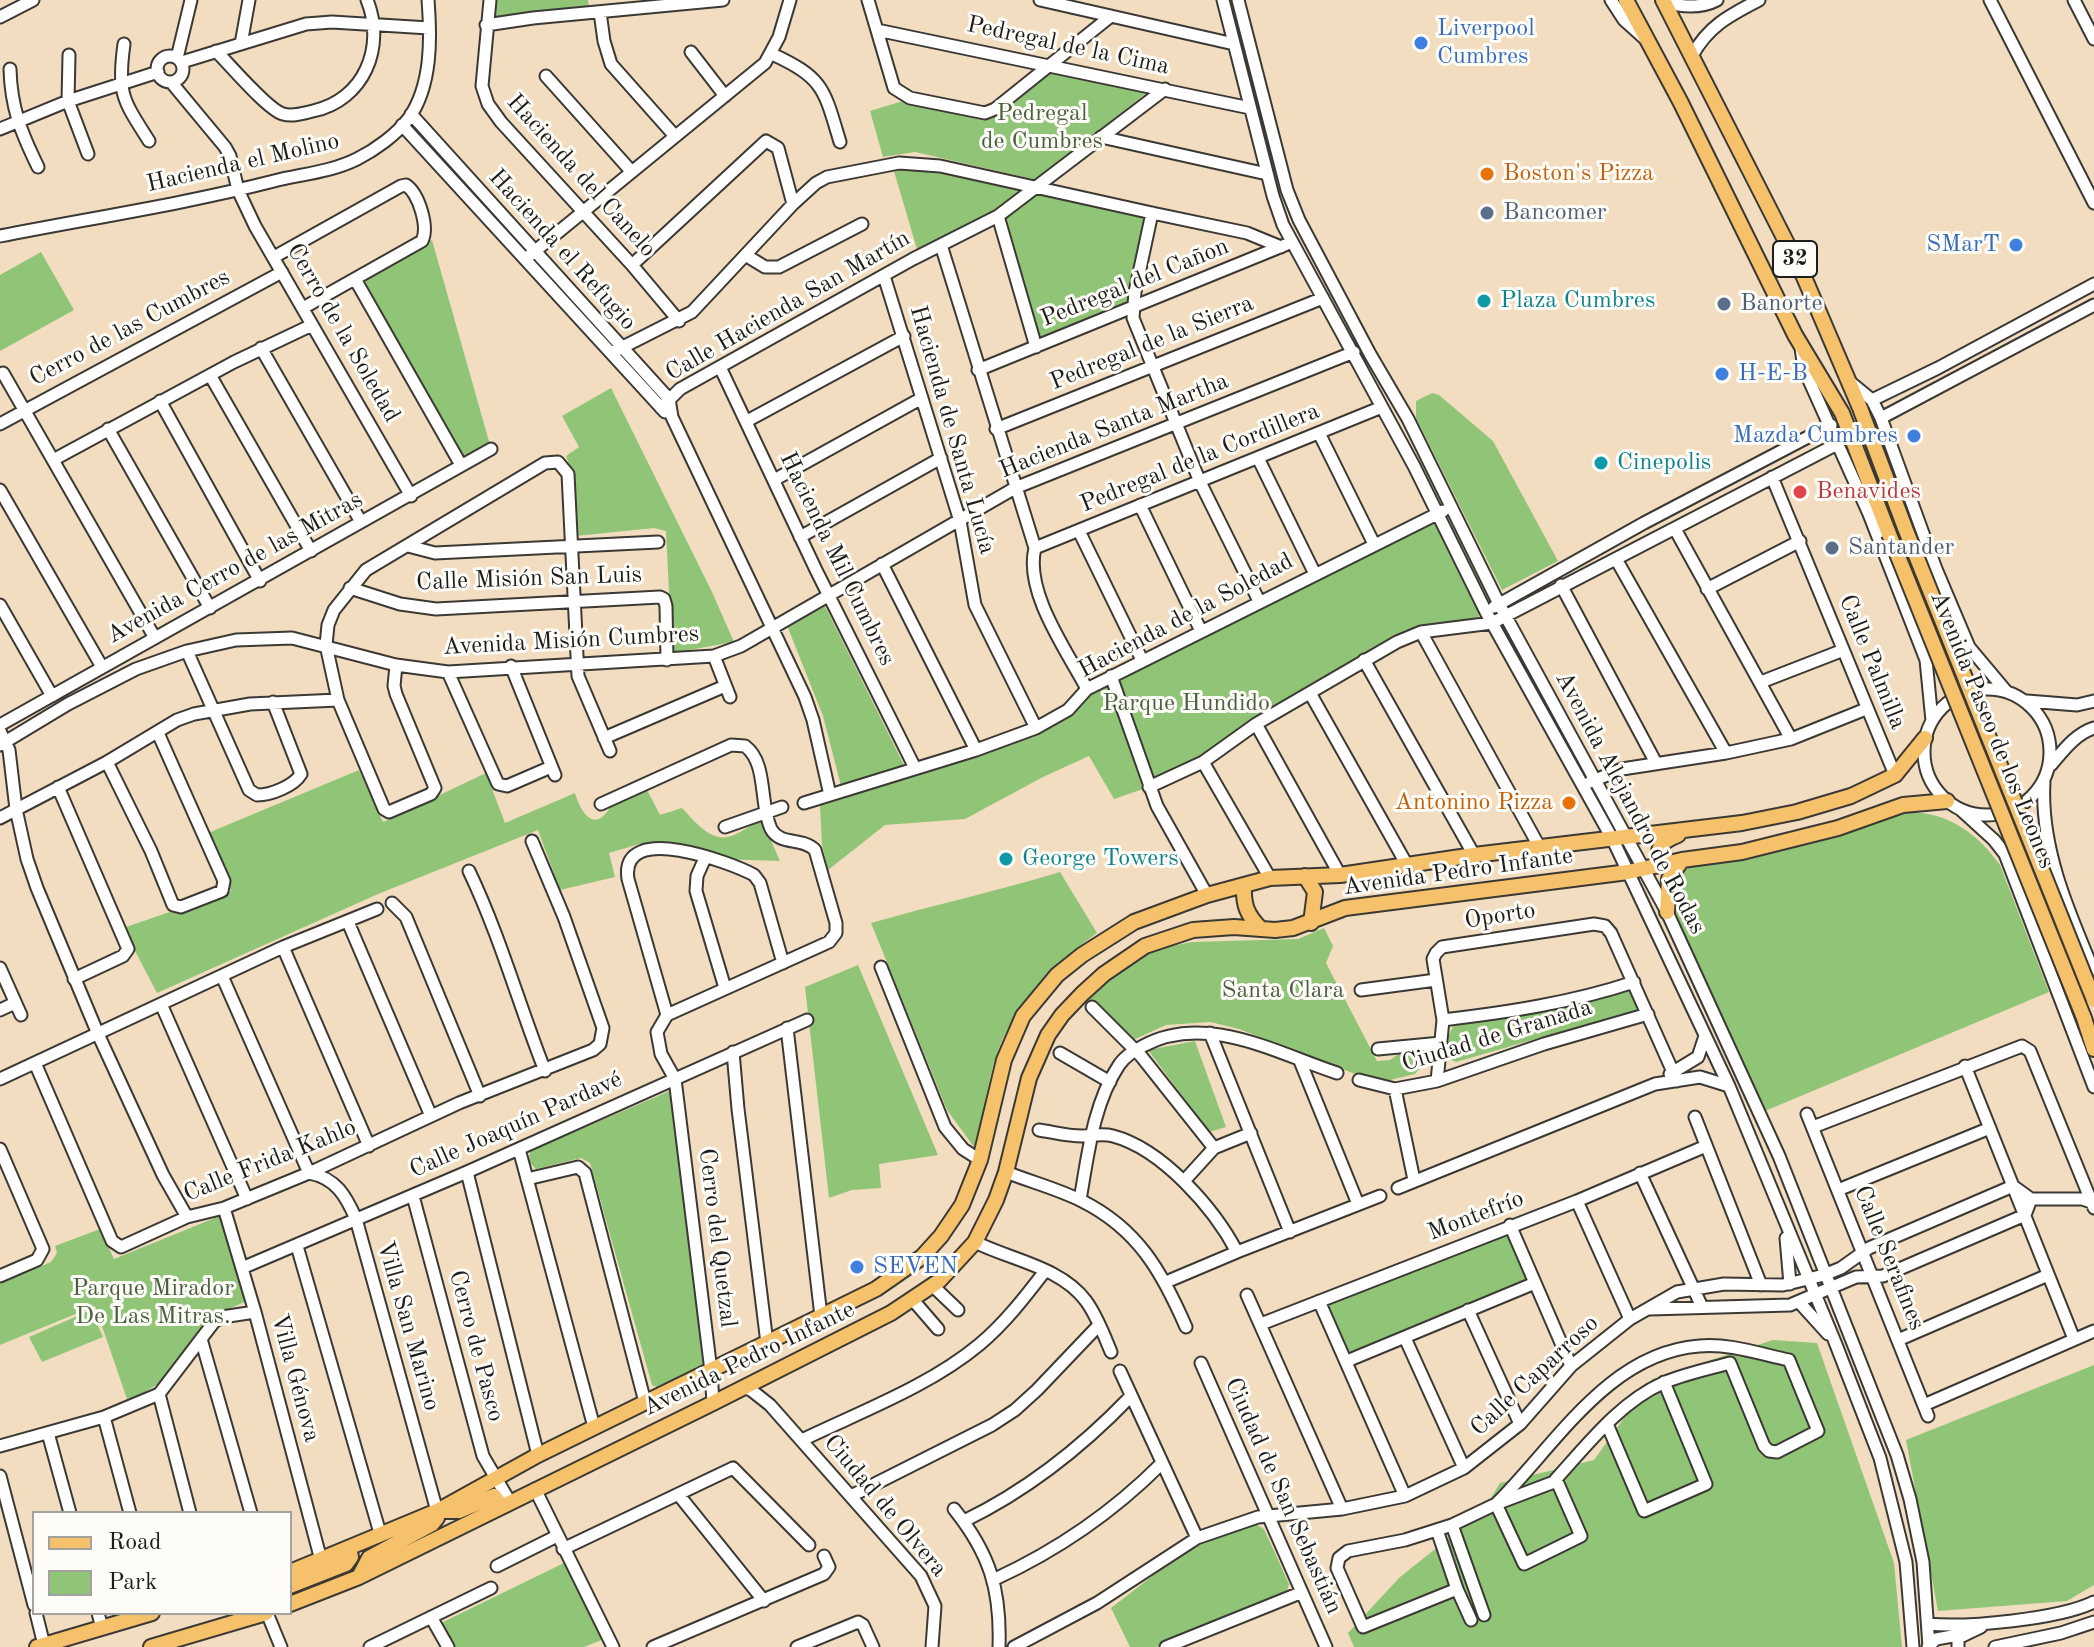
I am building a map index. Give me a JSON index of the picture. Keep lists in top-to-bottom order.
{
  "streets": {
    "main road": ["32", "Avenida Paseo de los Leones", "Avenida Pedro Infante"],
    "street": [
      "Pedregal de la Cima",
      "Hacienda el Molino",
      "Hacienda del Canelo",
      "Hacienda el Refugio",
      "Pedregal del Cañon",
      "Calle Hacienda San Martín",
      "Cerro de las Cumbres",
      "Cerro de la Soledad",
      "Pedregal de la Sierra",
      "Hacienda Santa Martha",
      "Hacienda de Santa Lucía",
      "Pedregal de la Cordillera",
      "Hacienda Mil Cumbres",
      "Avenida Cerro de las Mitras",
      "Calle Misión San Luis",
      "Hacienda de la Soledad",
      "Avenida Misión Cumbres",
      "Calle Palmilla",
      "Avenida Alejandro de Rodas",
      "Oporto",
      "Ciudad de Granada",
      "Calle Joaquín Pardavé",
      "Calle Frida Kahlo",
      "Montefrío",
      "Cerro del Quetzal",
      "Calle Serafines",
      "Villa San Marino",
      "Cerro de Pasco",
      "Calle Caparroso",
      "Villa Génova",
      "Ciudad de San Sebastián",
      "Ciudad de Olvera"
    ]
  },
  "crossings": [
    ["Pedregal de la Cima", "Calle Hacienda San Martín"],
    ["Pedregal de la Cima", "Avenida Alejandro de Rodas"],
    ["Hacienda el Molino", "Hacienda el Refugio"],
    ["Hacienda el Molino", "Cerro de la Soledad"],
    ["Hacienda el Refugio", "Calle Hacienda San Martín"],
    ["Pedregal del Cañon", "Avenida Alejandro de Rodas"],
    ["Calle Hacienda San Martín", "Hacienda de Santa Lucía"],
    ["Calle Hacienda San Martín", "Hacienda Mil Cumbres"],
    ["Cerro de las Cumbres", "Cerro de la Soledad"],
    ["Cerro de la Soledad", "Avenida Cerro de las Mitras"],
    ["Pedregal de la Sierra", "Avenida Alejandro de Rodas"],
    ["Hacienda Santa Martha", "Hacienda de Santa Lucía"],
    ["Hacienda Santa Martha", "Hacienda Mil Cumbres"],
    ["Hacienda Santa Martha", "Avenida Misión Cumbres"],
    ["Hacienda Santa Martha", "Avenida Alejandro de Rodas"],
    ["Hacienda de Santa Lucía", "Hacienda de la Soledad"],
    ["Pedregal de la Cordillera", "Avenida Alejandro de Rodas"],
    ["Hacienda Mil Cumbres", "Hacienda de la Soledad"],
    ["Avenida Cerro de las Mitras", "Avenida Misión Cumbres"],
    ["Calle Misión San Luis", "Avenida Misión Cumbres"],
    ["Hacienda de la Soledad", "Avenida Alejandro de Rodas"],
    ["Calle Palmilla", "Avenida Pedro Infante"],
    ["Avenida Paseo de los Leones", "Avenida Pedro Infante"],
    ["Avenida Alejandro de Rodas", "Avenida Pedro Infante"],
    ["Avenida Alejandro de Rodas", "Calle Caparroso"],
    ["Avenida Pedro Infante", "Cerro del Quetzal"],
    ["Avenida Pedro Infante", "Villa San Marino"],
    ["Avenida Pedro Infante", "Cerro de Pasco"],
    ["Avenida Pedro Infante", "Villa Génova"],
    ["Avenida Pedro Infante", "Ciudad de Olvera"],
    ["Oporto", "Ciudad de Granada"],
    ["Calle Joaquín Pardavé", "Cerro del Quetzal"],
    ["Calle Joaquín Pardavé", "Villa San Marino"],
    ["Calle Joaquín Pardavé", "Cerro de Pasco"],
    ["Calle Joaquín Pardavé", "Villa Génova"],
    ["Calle Frida Kahlo", "Villa San Marino"],
    ["Calle Frida Kahlo", "Villa Génova"],
    ["Calle Serafines", "Calle Caparroso"],
    ["Calle Caparroso", "Ciudad de San Sebastián"]
  ],
  "parks": [
    "Pedregal de Cumbres",
    "Parque Hundido",
    "Santa Clara",
    "Parque Mirador De Las Mitras."
  ],
  "places": [
    "Liverpool Cumbres",
    "Boston's Pizza",
    "Bancomer",
    "SMarT",
    "Plaza Cumbres",
    "Banorte",
    "H-E-B",
    "Mazda Cumbres",
    "Cinepolis",
    "Benavides",
    "Santander",
    "Antonino Pizza",
    "George Towers",
    "SEVEN"
  ],
  "legend": ["Road", "Park"]
}
